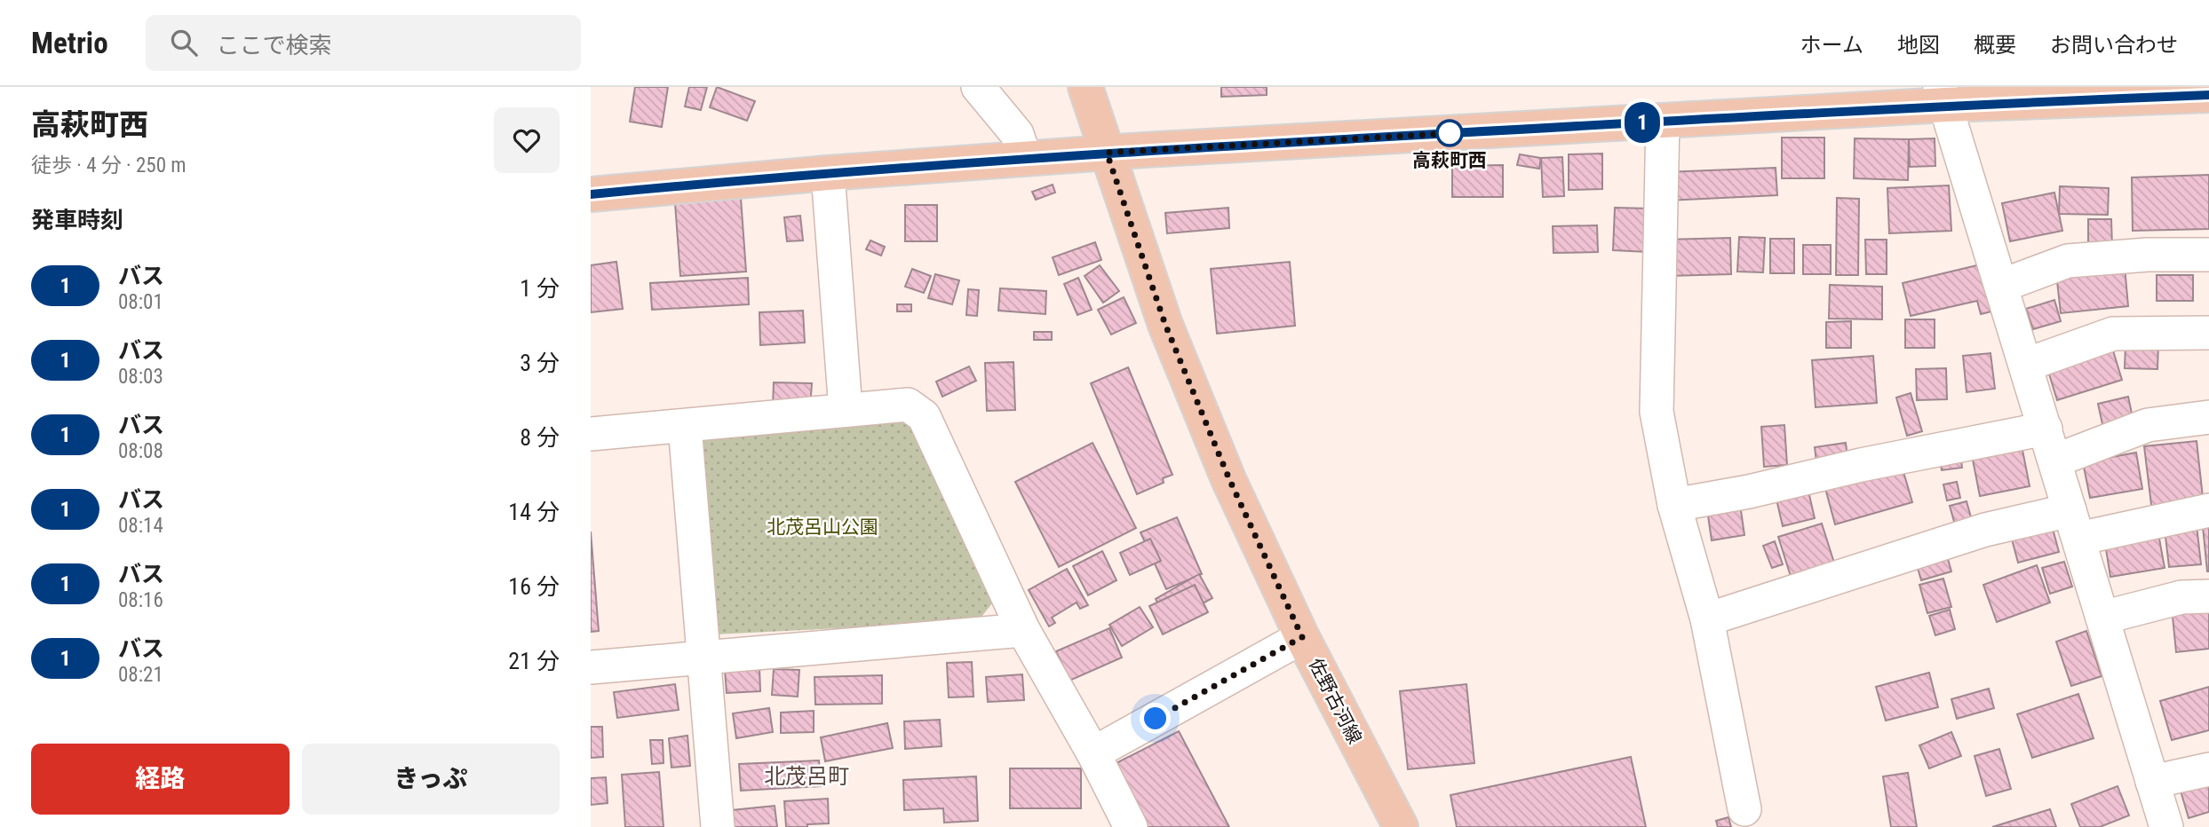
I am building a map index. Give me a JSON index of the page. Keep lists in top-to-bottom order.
{
  "streets": {
    "main road": ["佐野古河線"]
  },
  "districts": ["北茂呂町"],
  "parks": ["北茂呂山公園"],
  "places": ["高萩町西"],
  "lines": ["bus line 1"],
  "page": {
    "header": "Metrio",
    "search": "ここで検索",
    "nav": [
      "ホーム",
      "地図",
      "概要",
      "お問い合わせ"
    ],
    "heading": [
      ["高萩町西", "徒歩 · 4 分 · 250 m"],
      "発車時刻"
    ],
    "on_map": "1",
    "list": [
      {
        "mark": "1",
        "name": "バス",
        "note": "08:01",
        "value": "1 分"
      },
      {
        "mark": "1",
        "name": "バス",
        "note": "08:03",
        "value": "3 分"
      },
      {
        "mark": "1",
        "name": "バス",
        "note": "08:08",
        "value": "8 分"
      },
      {
        "mark": "1",
        "name": "バス",
        "note": "08:14",
        "value": "14 分"
      },
      {
        "mark": "1",
        "name": "バス",
        "note": "08:16",
        "value": "16 分"
      },
      {
        "mark": "1",
        "name": "バス",
        "note": "08:21",
        "value": "21 分"
      }
    ],
    "buttons": ["経路", "きっぷ"]
  }
}
